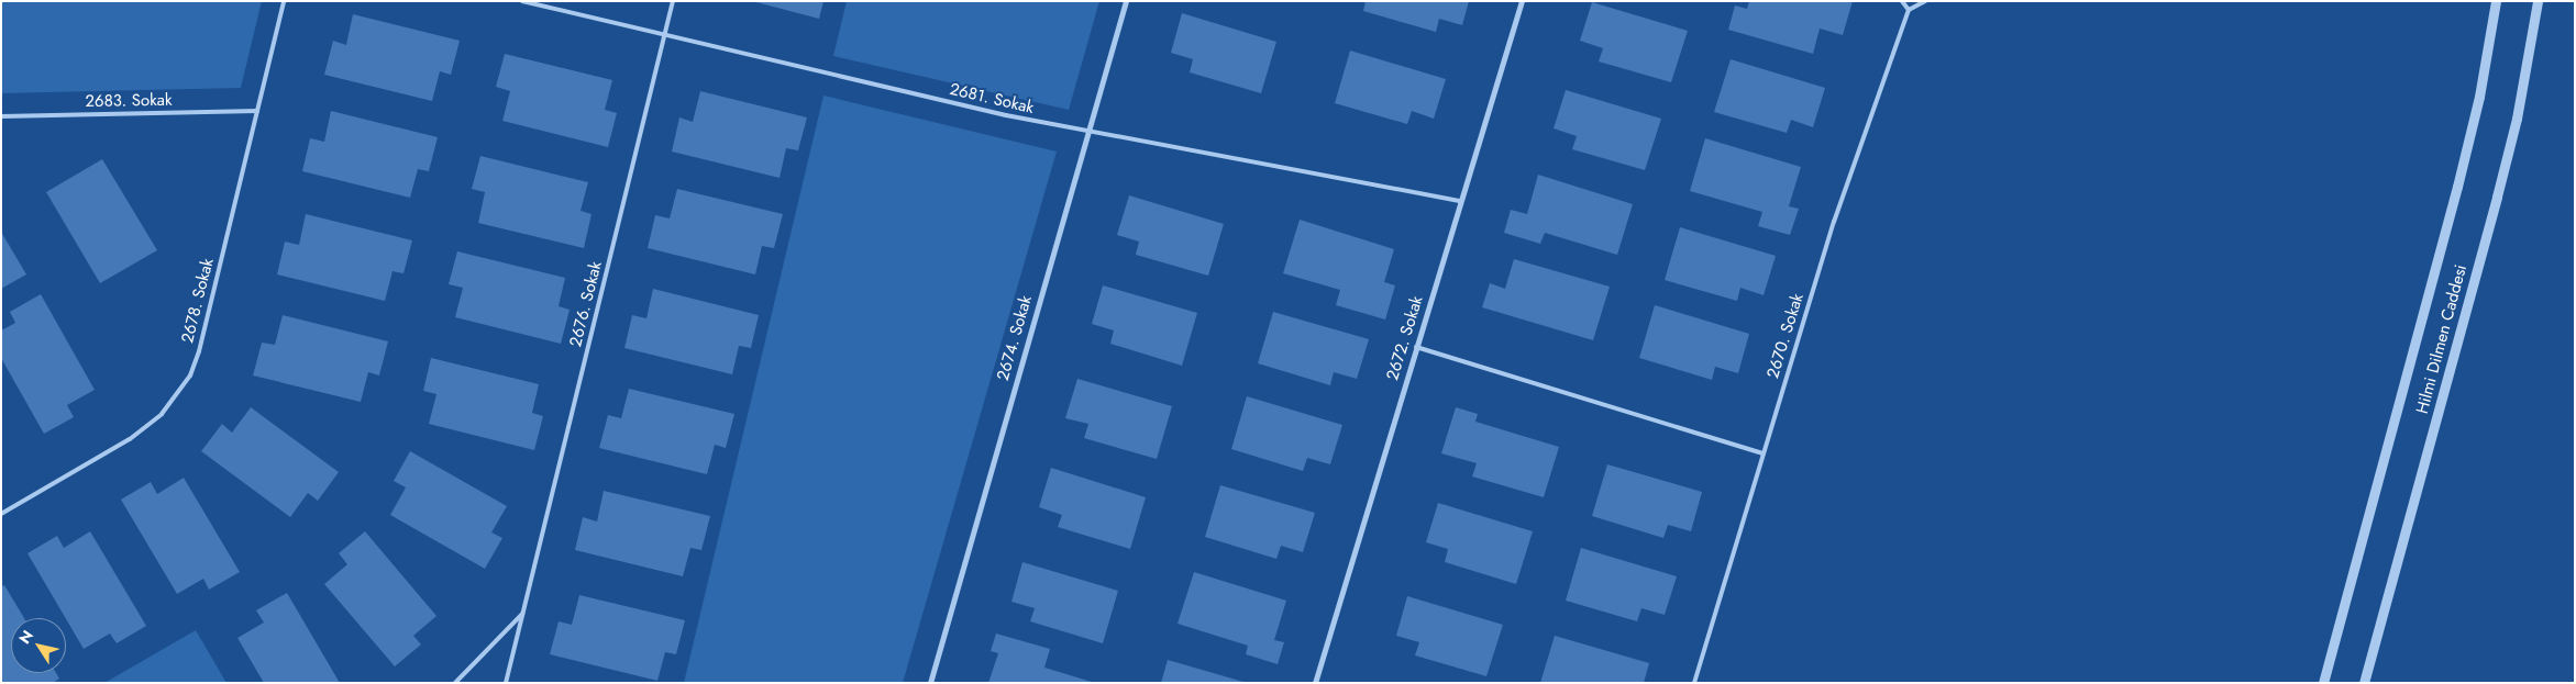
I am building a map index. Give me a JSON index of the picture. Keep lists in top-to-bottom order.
{
  "streets": {
    "street": ["2674. Sokak", "2672. Sokak", "Hilmi Dilmen Caddesi"],
    "lane": [
      "2681. Sokak",
      "2683. Sokak",
      "2678. Sokak",
      "2676. Sokak",
      "2670. Sokak"
    ]
  },
  "crossings": [
    ["2681. Sokak", "2676. Sokak"],
    ["2681. Sokak", "2674. Sokak"],
    ["2681. Sokak", "2672. Sokak"],
    ["2683. Sokak", "2678. Sokak"]
  ],
  "north": "top left"
}
